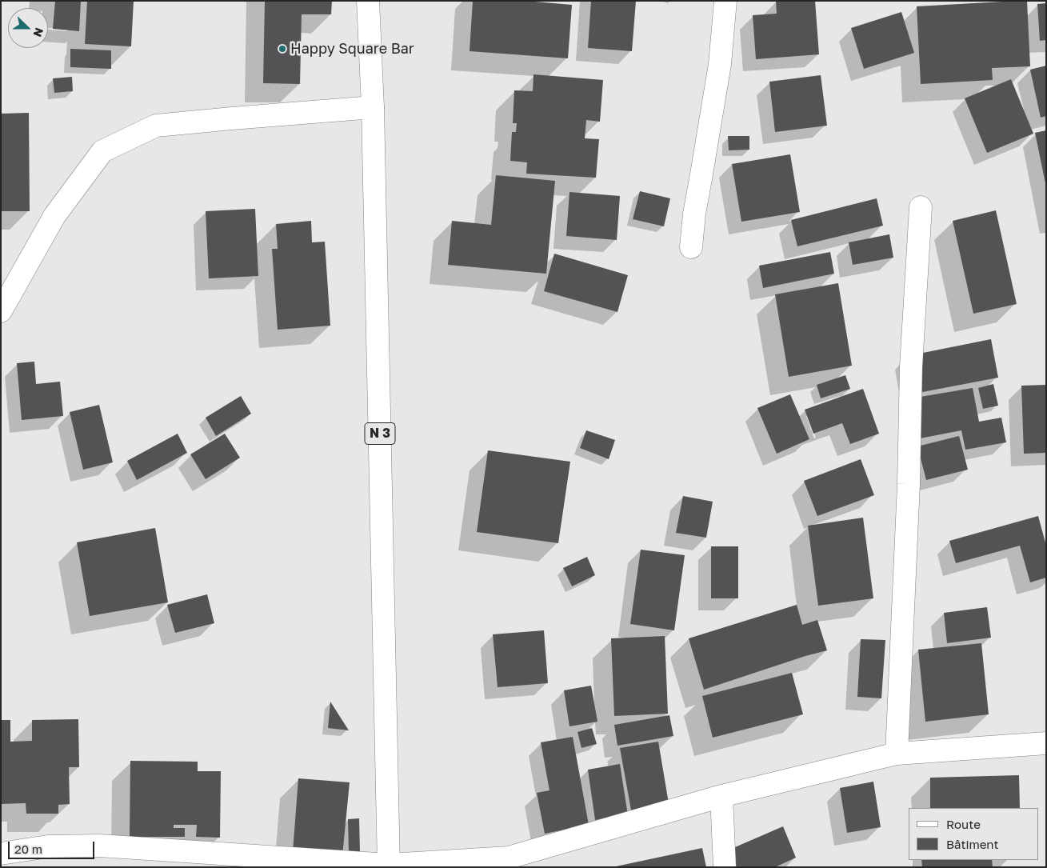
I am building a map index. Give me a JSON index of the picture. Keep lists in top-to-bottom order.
{
  "streets": {
    "main road": ["N 3"]
  },
  "places": ["Happy Square Bar"],
  "legend": ["Route", "Bâtiment"],
  "scale_bar": "20 m",
  "north": "right"
}
